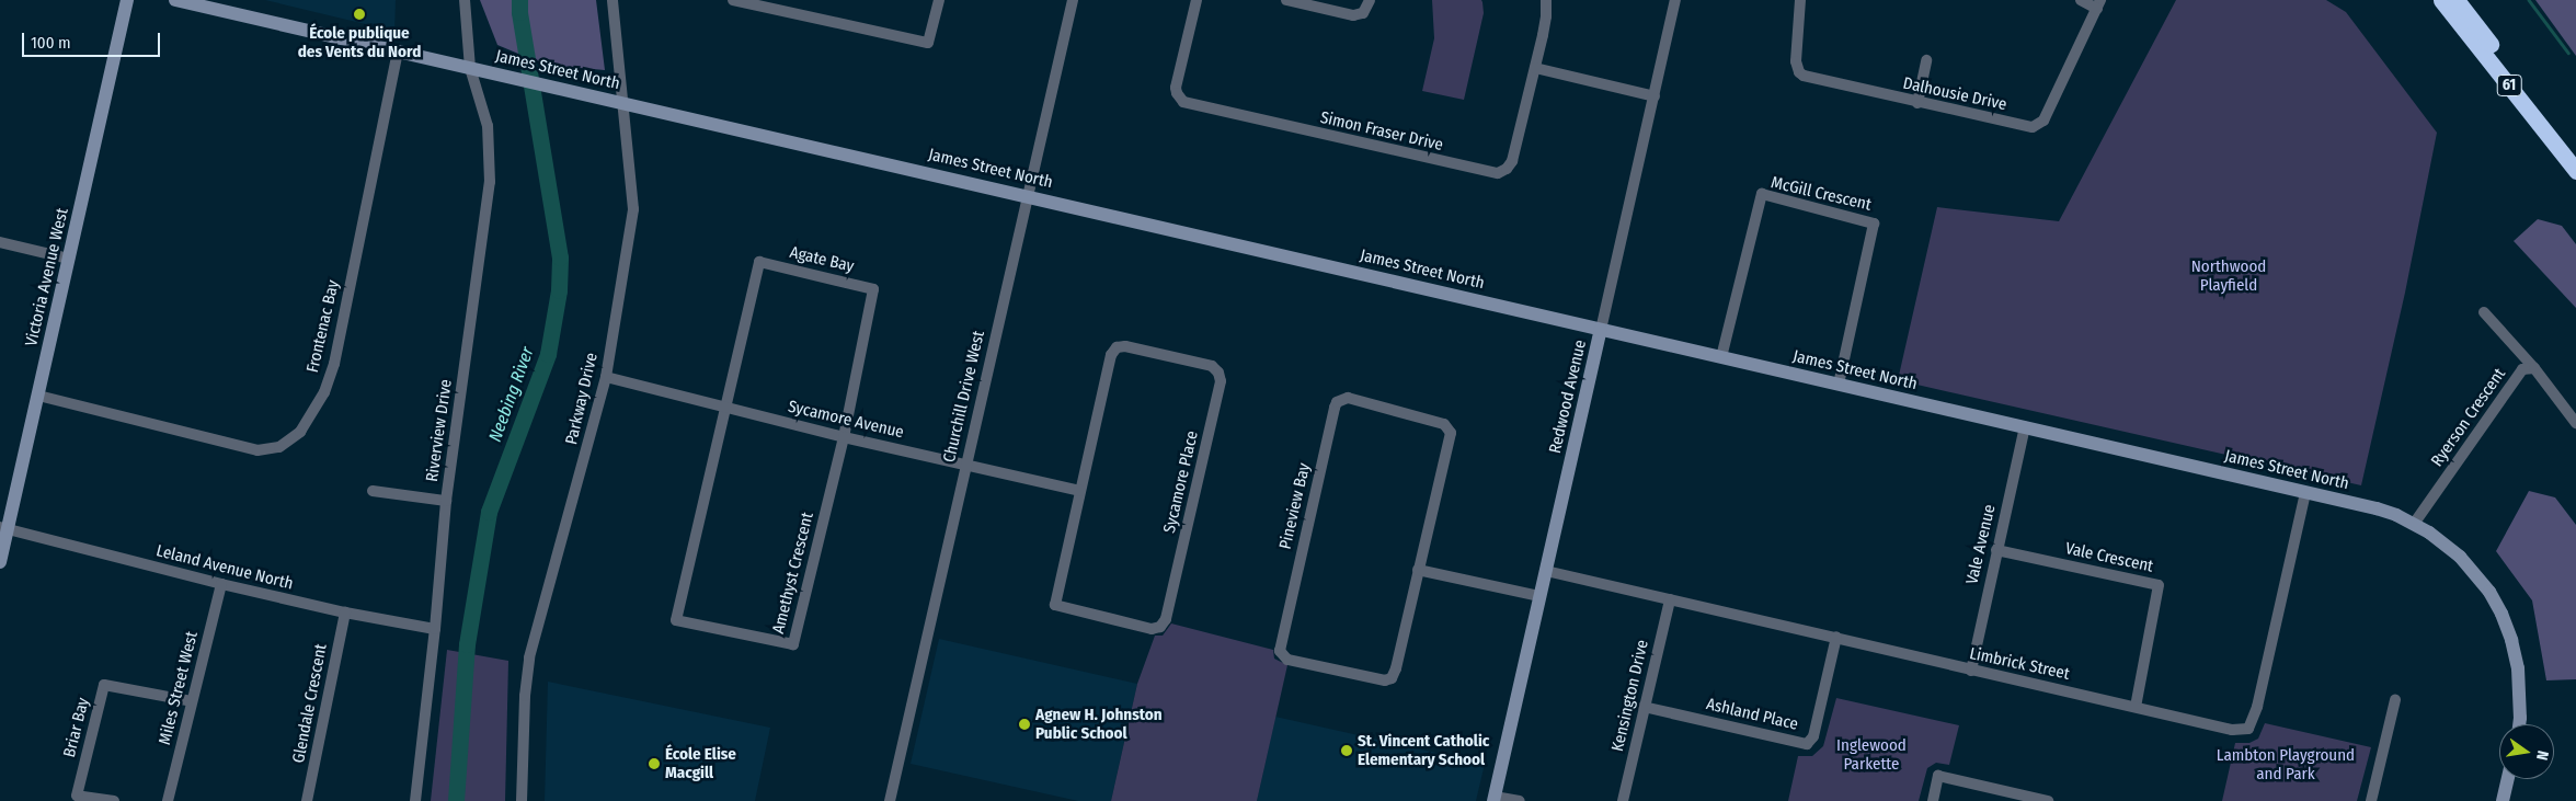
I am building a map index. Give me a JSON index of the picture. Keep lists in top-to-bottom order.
{
  "streets": {
    "highway": ["61"],
    "street": [
      "James Street North",
      "Dalhousie Drive",
      "Simon Fraser Drive",
      "McGill Crescent",
      "Agate Bay",
      "Victoria Avenue West",
      "Frontenac Bay",
      "Churchill Drive West",
      "Redwood Avenue",
      "Parkway Drive",
      "Ryerson Crescent",
      "Sycamore Avenue",
      "Riverview Drive",
      "Sycamore Place",
      "Pineview Bay",
      "Vale Avenue",
      "Vale Crescent",
      "Leland Avenue North",
      "Amethyst Crescent",
      "Limbrick Street",
      "Miles Street West",
      "Kensington Drive",
      "Glendale Crescent",
      "Ashland Place",
      "Briar Bay"
    ]
  },
  "crossings": [
    ["James Street North", "McGill Crescent"],
    ["James Street North", "Frontenac Bay"],
    ["James Street North", "Churchill Drive West"],
    ["James Street North", "Redwood Avenue"],
    ["James Street North", "Parkway Drive"],
    ["James Street North", "Ryerson Crescent"],
    ["James Street North", "Riverview Drive"],
    ["James Street North", "Vale Avenue"],
    ["James Street North", "Limbrick Street"],
    ["Agate Bay", "Sycamore Avenue"],
    ["Agate Bay", "Amethyst Crescent"],
    ["Victoria Avenue West", "Frontenac Bay"],
    ["Victoria Avenue West", "Leland Avenue North"],
    ["Churchill Drive West", "Sycamore Avenue"],
    ["Redwood Avenue", "Limbrick Street"],
    ["Parkway Drive", "Sycamore Avenue"],
    ["Sycamore Avenue", "Sycamore Place"],
    ["Sycamore Avenue", "Amethyst Crescent"],
    ["Riverview Drive", "Leland Avenue North"],
    ["Vale Avenue", "Vale Crescent"],
    ["Vale Avenue", "Limbrick Street"],
    ["Vale Crescent", "Limbrick Street"],
    ["Leland Avenue North", "Miles Street West"],
    ["Leland Avenue North", "Glendale Crescent"],
    ["Limbrick Street", "Kensington Drive"],
    ["Limbrick Street", "Ashland Place"],
    ["Miles Street West", "Briar Bay"],
    ["Kensington Drive", "Ashland Place"]
  ],
  "water": ["Neebing River"],
  "parks": ["Northwood Playfield", "Inglewood Parkette", "Lambton Playground and Park"],
  "places": [
    "École publique des Vents du Nord",
    "Agnew H. Johnston Public School",
    "St. Vincent Catholic Elementary School",
    "École Elise Macgill"
  ],
  "scale_bar": "100 m",
  "north": "right"
}
